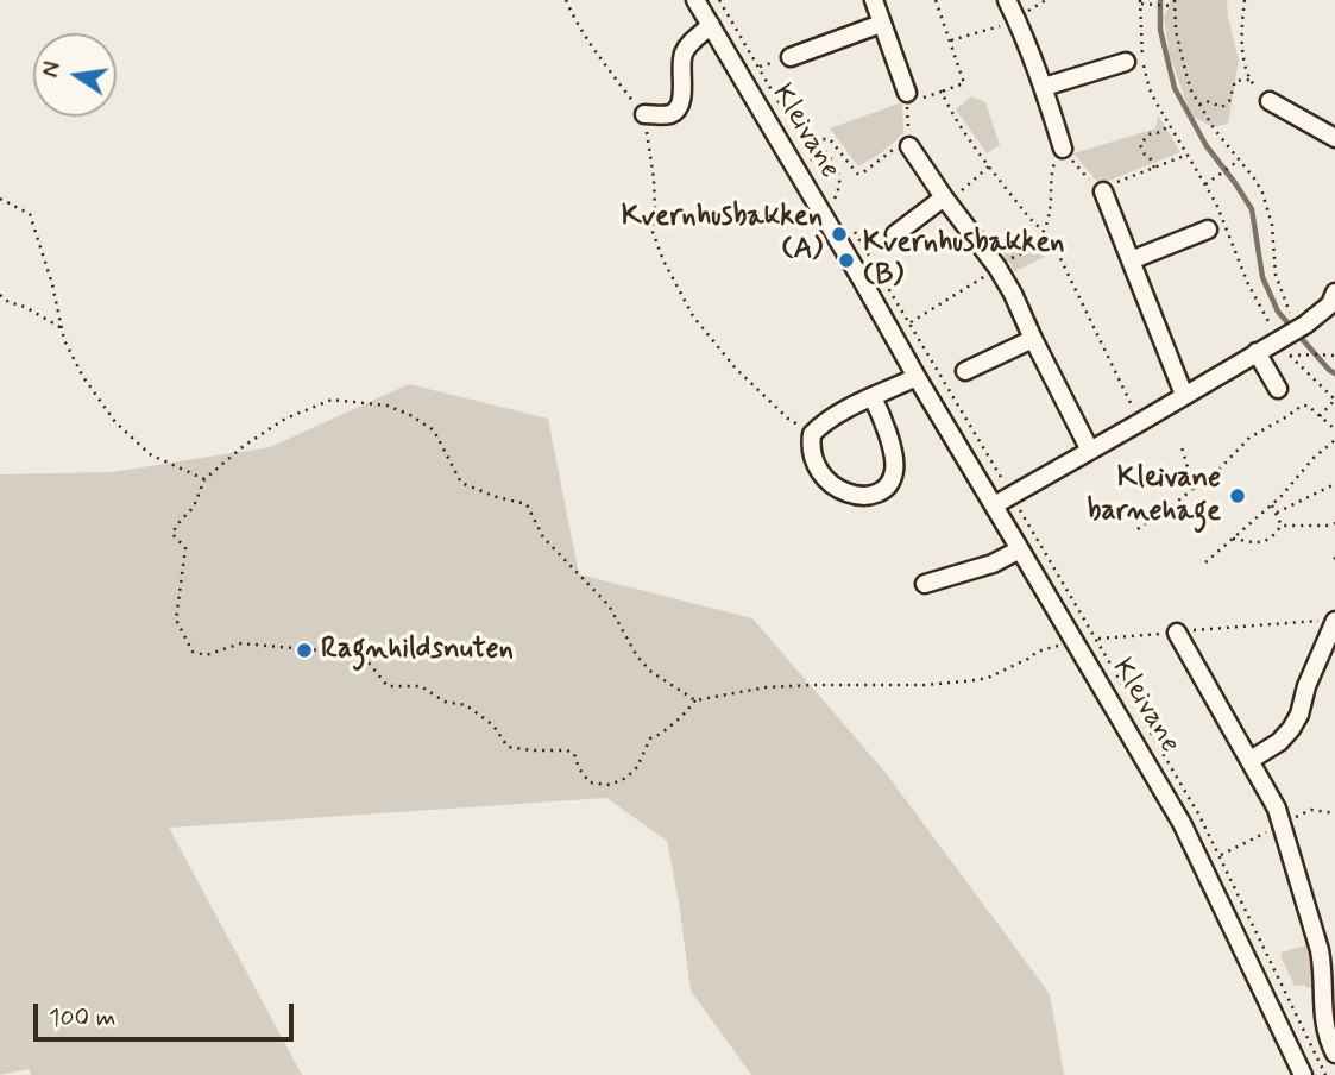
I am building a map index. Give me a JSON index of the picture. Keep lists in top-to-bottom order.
{
  "streets": {
    "street": ["Kleivane"]
  },
  "places": [
    "Kvernhusbakken (A)",
    "Kvernhusbakken (B)",
    "Kleivane barnehage",
    "Ragnhildsnuten"
  ],
  "scale_bar": "100 m",
  "north": "left"
}
